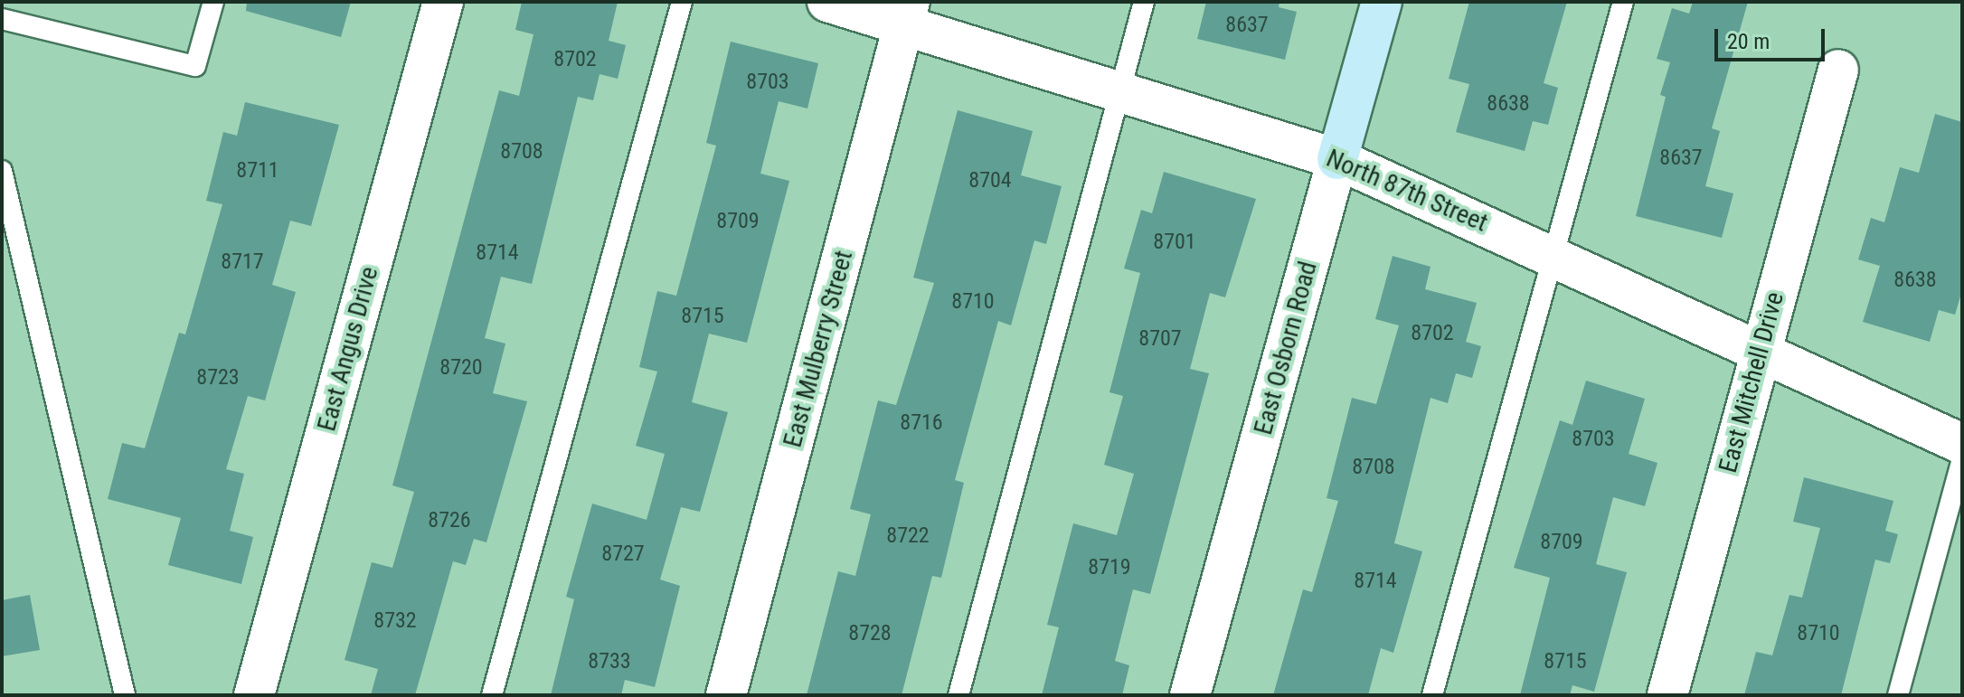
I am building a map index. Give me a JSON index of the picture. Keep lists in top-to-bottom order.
{
  "streets": {
    "street": [
      "North 87th Street",
      "East Osborn Road",
      "East Angus Drive",
      "East Mulberry Street",
      "East Mitchell Drive"
    ]
  },
  "crossings": [
    ["North 87th Street", "East Osborn Road"],
    ["North 87th Street", "East Mulberry Street"],
    ["North 87th Street", "East Mitchell Drive"]
  ],
  "house_numbers": [
    "8637",
    "8702",
    "8703",
    "8638",
    "8708",
    "8637",
    "8711",
    "8704",
    "8709",
    "8701",
    "8714",
    "8717",
    "8638",
    "8710",
    "8715",
    "8702",
    "8707",
    "8720",
    "8723",
    "8716",
    "8703",
    "8708",
    "8726",
    "8722",
    "8709",
    "8727",
    "8719",
    "8714",
    "8732",
    "8728",
    "8710",
    "8733",
    "8715"
  ],
  "scale_bar": "20 m"
}
